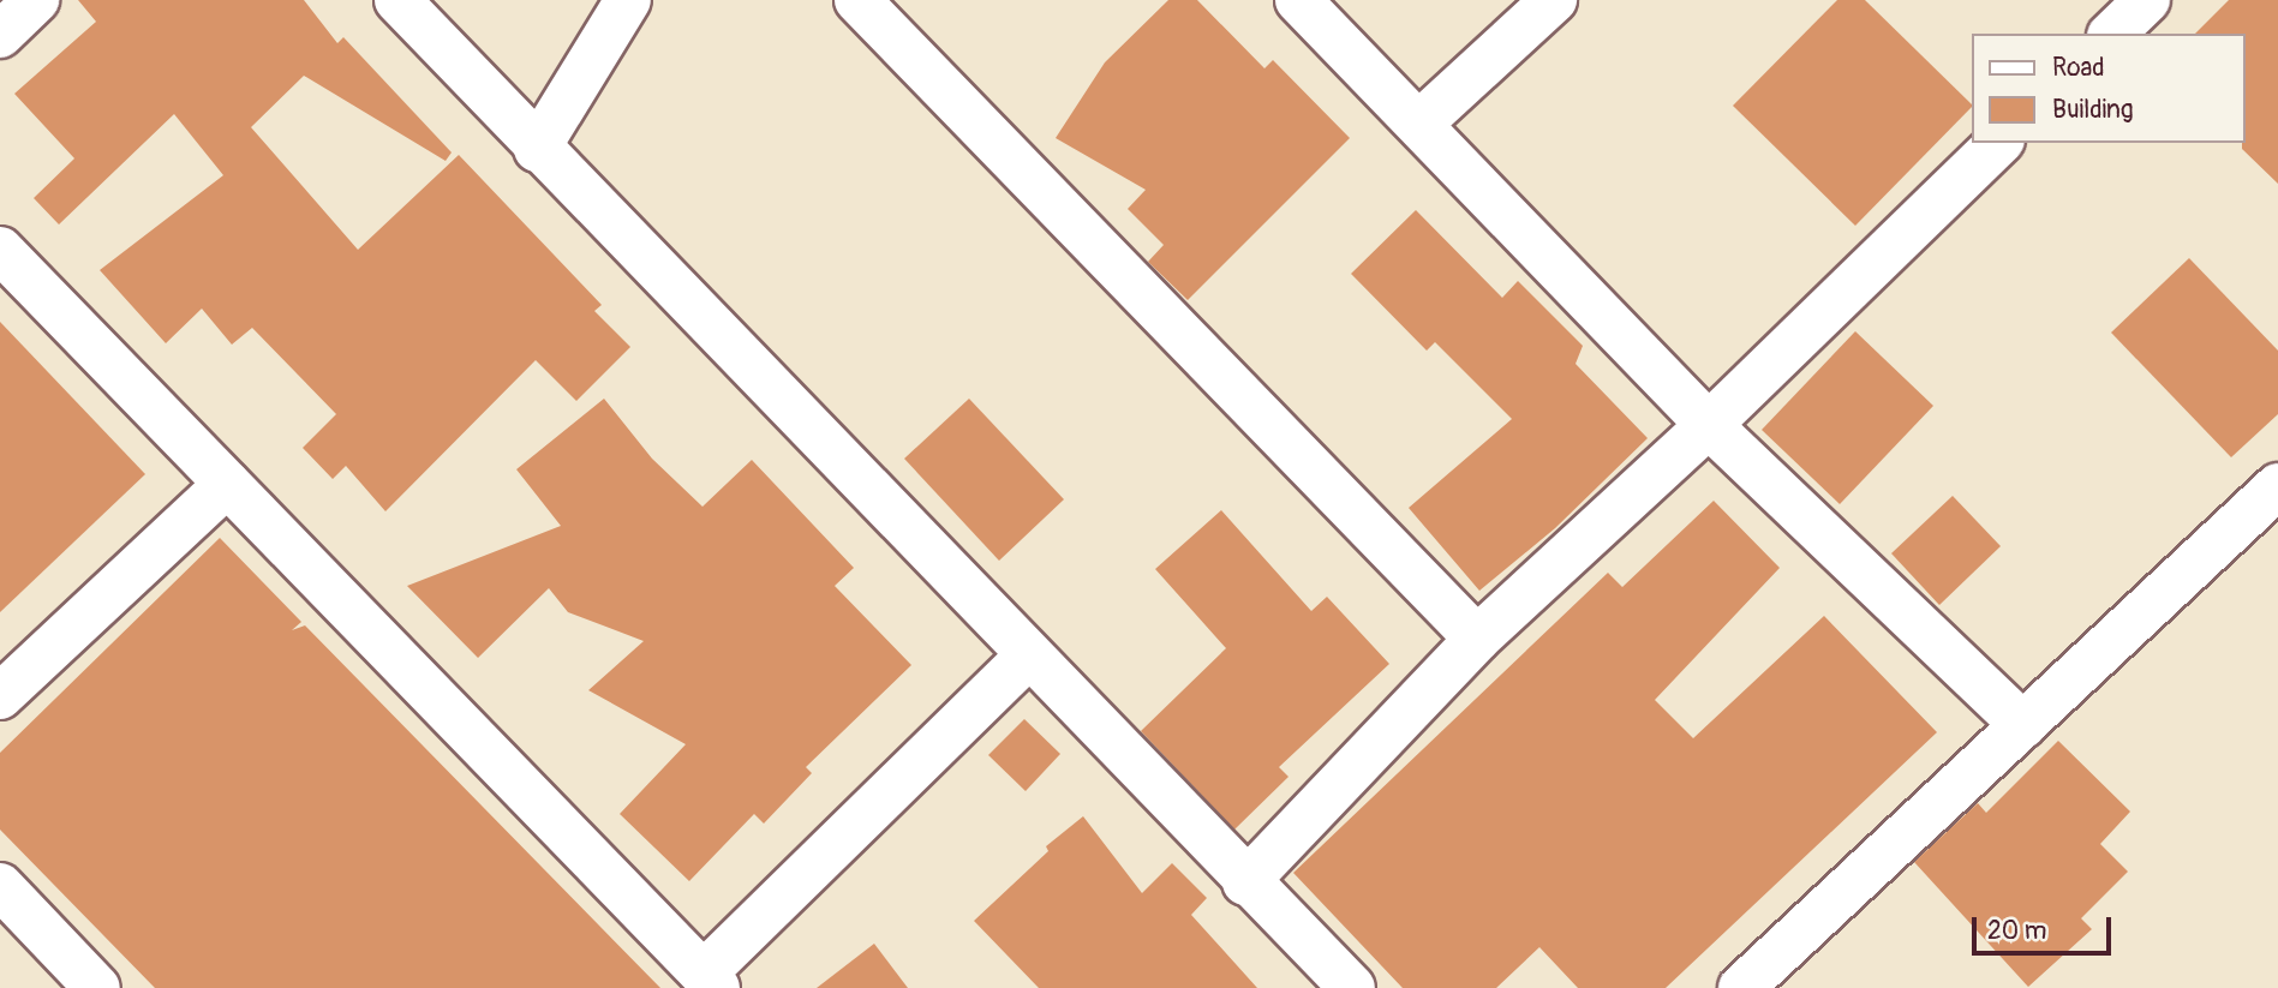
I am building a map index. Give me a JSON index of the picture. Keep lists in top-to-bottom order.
{
  "legend": ["Road", "Building"],
  "scale_bar": "20 m"
}
